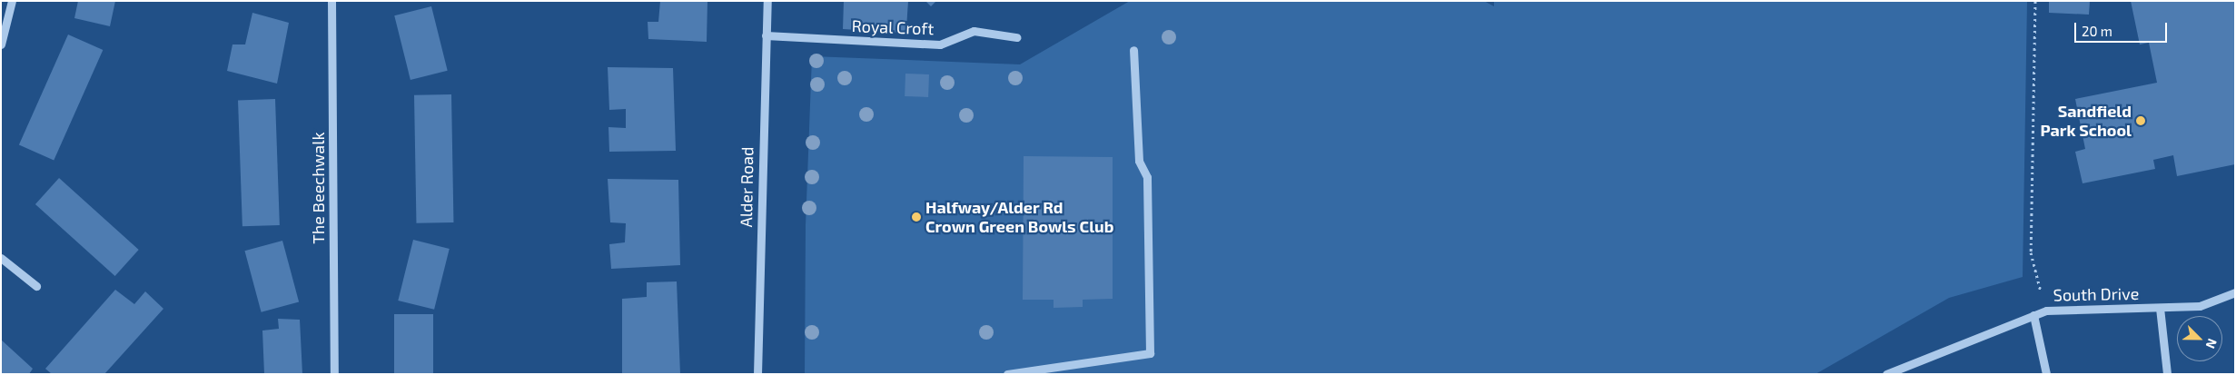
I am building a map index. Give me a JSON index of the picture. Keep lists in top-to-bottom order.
{
  "streets": {
    "street": [
      "Royal Croft",
      "Alder Road",
      "The Beechwalk",
      "South Drive"
    ]
  },
  "crossings": [
    ["Royal Croft", "Alder Road"]
  ],
  "places": ["Sandfield Park School", "Halfway/Alder Rd Crown Green Bowls Club"],
  "scale_bar": "20 m",
  "north": "bottom right"
}
